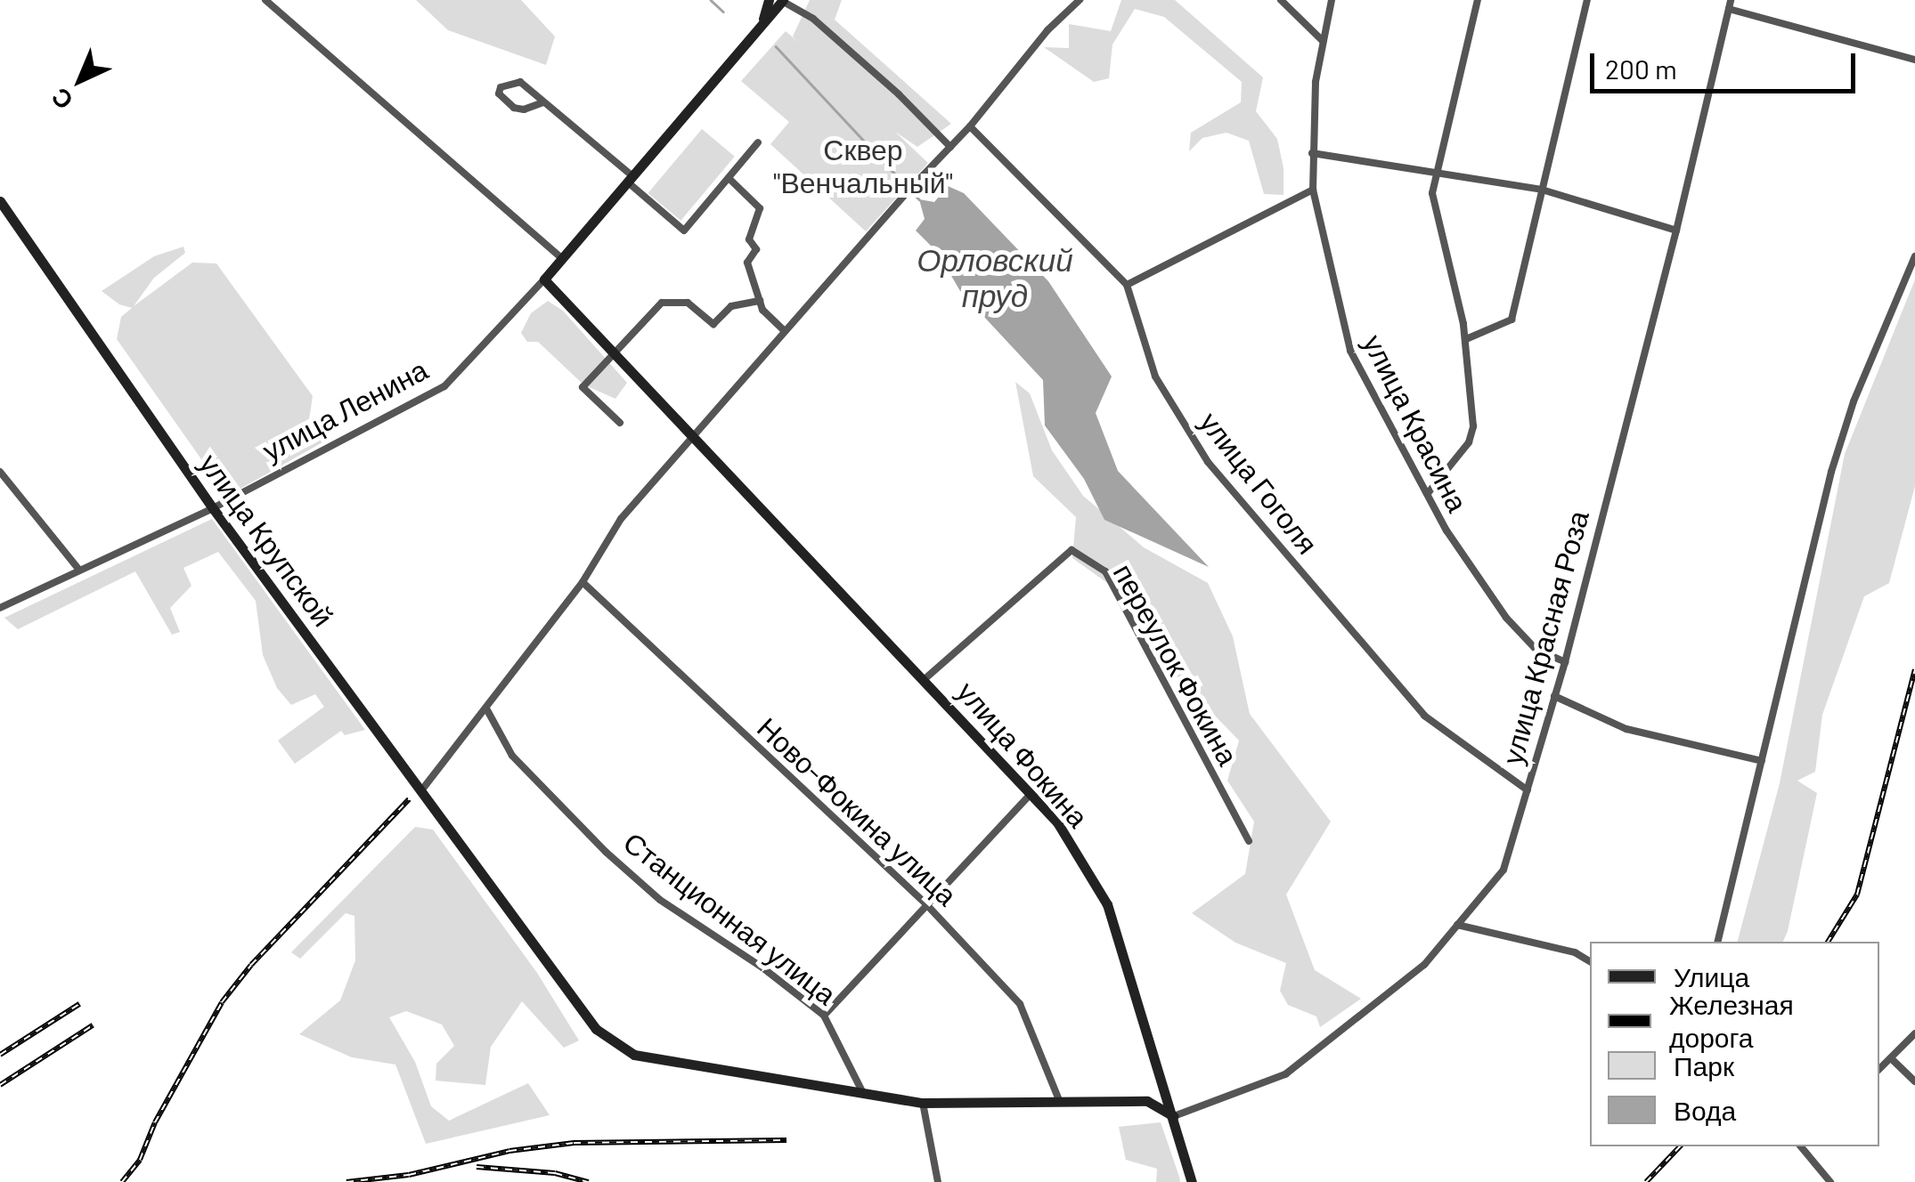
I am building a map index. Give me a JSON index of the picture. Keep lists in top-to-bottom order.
{
  "streets": {
    "street": [
      "улица Ленина",
      "улица Красина",
      "улица Гоголя",
      "улица Крупской",
      "улица Красная Роза",
      "переулок Фокина",
      "улица Фокина",
      "Ново-Фокина улица",
      "Станционная улица"
    ]
  },
  "crossings": [
    ["улица Ленина", "улица Крупской"],
    ["улица Ленина", "улица Фокина"],
    ["улица Красина", "улица Красная Роза"],
    ["улица Гоголя", "улица Красная Роза"],
    ["улица Крупской", "Станционная улица"],
    ["улица Красная Роза", "улица Фокина"],
    ["переулок Фокина", "улица Фокина"]
  ],
  "water": ["Орловский пруд"],
  "parks": ["Сквер \"Венчальный\""],
  "legend": [
    "Улица",
    "Железная дорога",
    "Парк",
    "Вода"
  ],
  "scale_bar": "200 m",
  "north": "bottom left"
}
